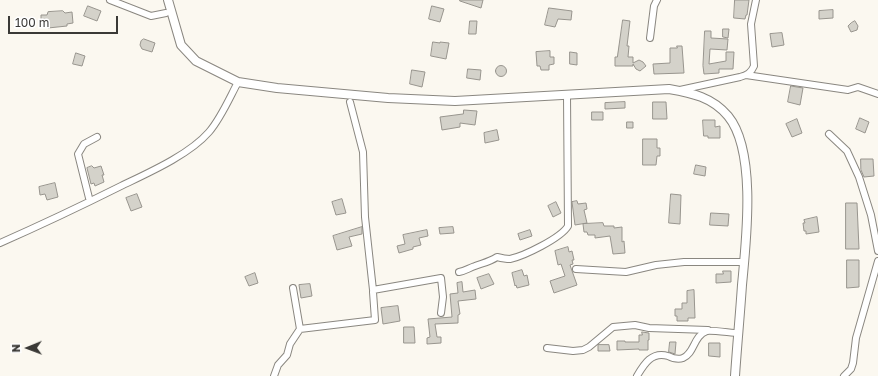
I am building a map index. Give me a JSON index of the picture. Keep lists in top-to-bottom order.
{
  "scale_bar": "100 m",
  "north": "left"
}
